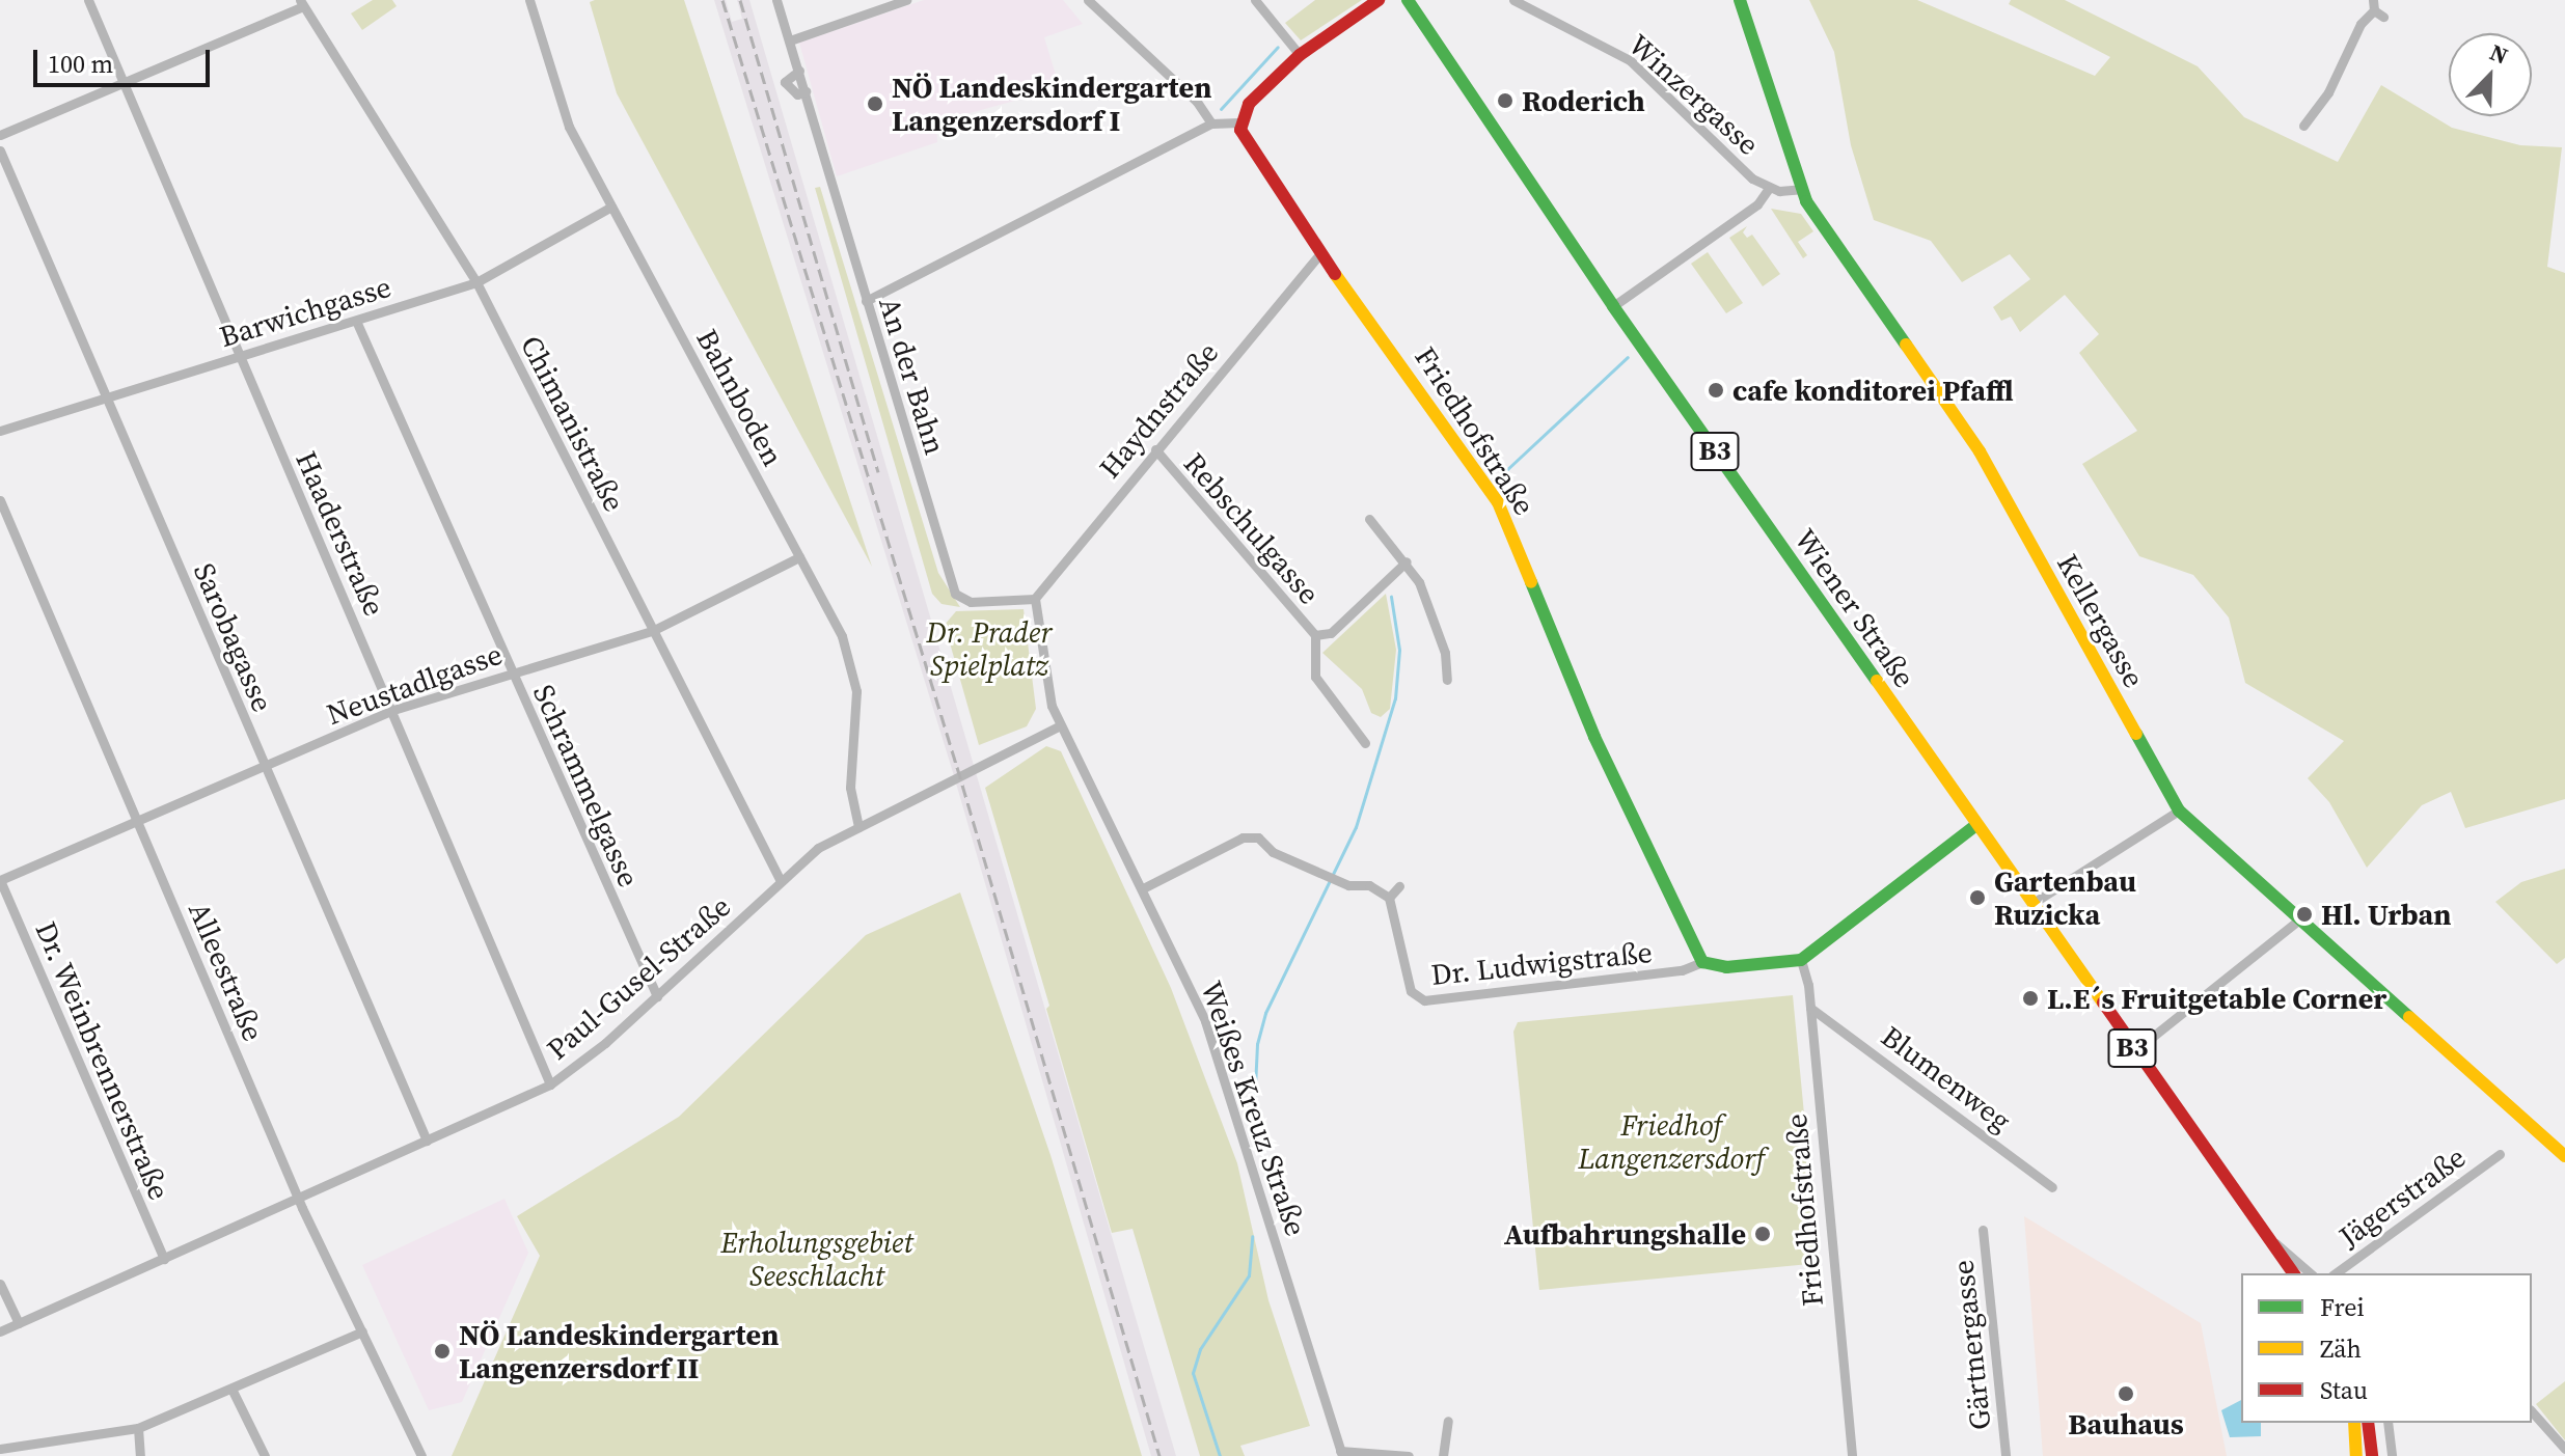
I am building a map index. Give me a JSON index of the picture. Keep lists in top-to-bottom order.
{
  "streets": {
    "street": [
      "Winzergasse",
      "Barwichgasse",
      "An der Bahn",
      "Bahnboden",
      "Haydnstraße",
      "Chimanistraße",
      "Friedhofstraße",
      "B3",
      "Rebschulgasse",
      "Haaderstraße",
      "Wiener Straße",
      "Kellergasse",
      "Sarobagasse",
      "Neustadlgasse",
      "Schrammelgasse",
      "Dr. Ludwigstraße",
      "Alleestraße",
      "Paul-Gusel-Straße",
      "Dr. Weinbrennerstraße",
      "Blumenweg",
      "Weißes Kreuz Straße",
      "Jägerstraße",
      "Gärtnergasse"
    ]
  },
  "crossings": [
    ["Winzergasse", "Kellergasse"],
    ["Barwichgasse", "Bahnboden"],
    ["Barwichgasse", "Chimanistraße"],
    ["Barwichgasse", "Haaderstraße"],
    ["Barwichgasse", "Sarobagasse"],
    ["Barwichgasse", "Schrammelgasse"],
    ["An der Bahn", "Haydnstraße"],
    ["An der Bahn", "Weißes Kreuz Straße"],
    ["Bahnboden", "Neustadlgasse"],
    ["Bahnboden", "Paul-Gusel-Straße"],
    ["Haydnstraße", "Friedhofstraße"],
    ["Haydnstraße", "Rebschulgasse"],
    ["Haydnstraße", "Weißes Kreuz Straße"],
    ["Chimanistraße", "Neustadlgasse"],
    ["Chimanistraße", "Paul-Gusel-Straße"],
    ["Friedhofstraße", "Dr. Ludwigstraße"],
    ["Friedhofstraße", "Blumenweg"],
    ["Haaderstraße", "Neustadlgasse"],
    ["Haaderstraße", "Paul-Gusel-Straße"],
    ["Sarobagasse", "Neustadlgasse"],
    ["Sarobagasse", "Paul-Gusel-Straße"],
    ["Neustadlgasse", "Schrammelgasse"],
    ["Neustadlgasse", "Alleestraße"],
    ["Neustadlgasse", "Dr. Weinbrennerstraße"],
    ["Schrammelgasse", "Paul-Gusel-Straße"],
    ["Alleestraße", "Paul-Gusel-Straße"],
    ["Paul-Gusel-Straße", "Dr. Weinbrennerstraße"],
    ["Paul-Gusel-Straße", "Weißes Kreuz Straße"]
  ],
  "parks": ["Dr. Prader Spielplatz", "Friedhof Langenzersdorf", "Erholungsgebiet Seeschlacht"],
  "places": [
    "Roderich",
    "NÖ Landeskindergarten Langenzersdorf I",
    "cafe konditorei Pfaffl",
    "Gartenbau Ruzicka",
    "Hl. Urban",
    "L.E´s Fruitgetable Corner",
    "Aufbahrungshalle",
    "NÖ Landeskindergarten Langenzersdorf II",
    "Bauhaus"
  ],
  "legend": ["Frei", "Zäh", "Stau"],
  "scale_bar": "100 m",
  "north": "top right"
}
